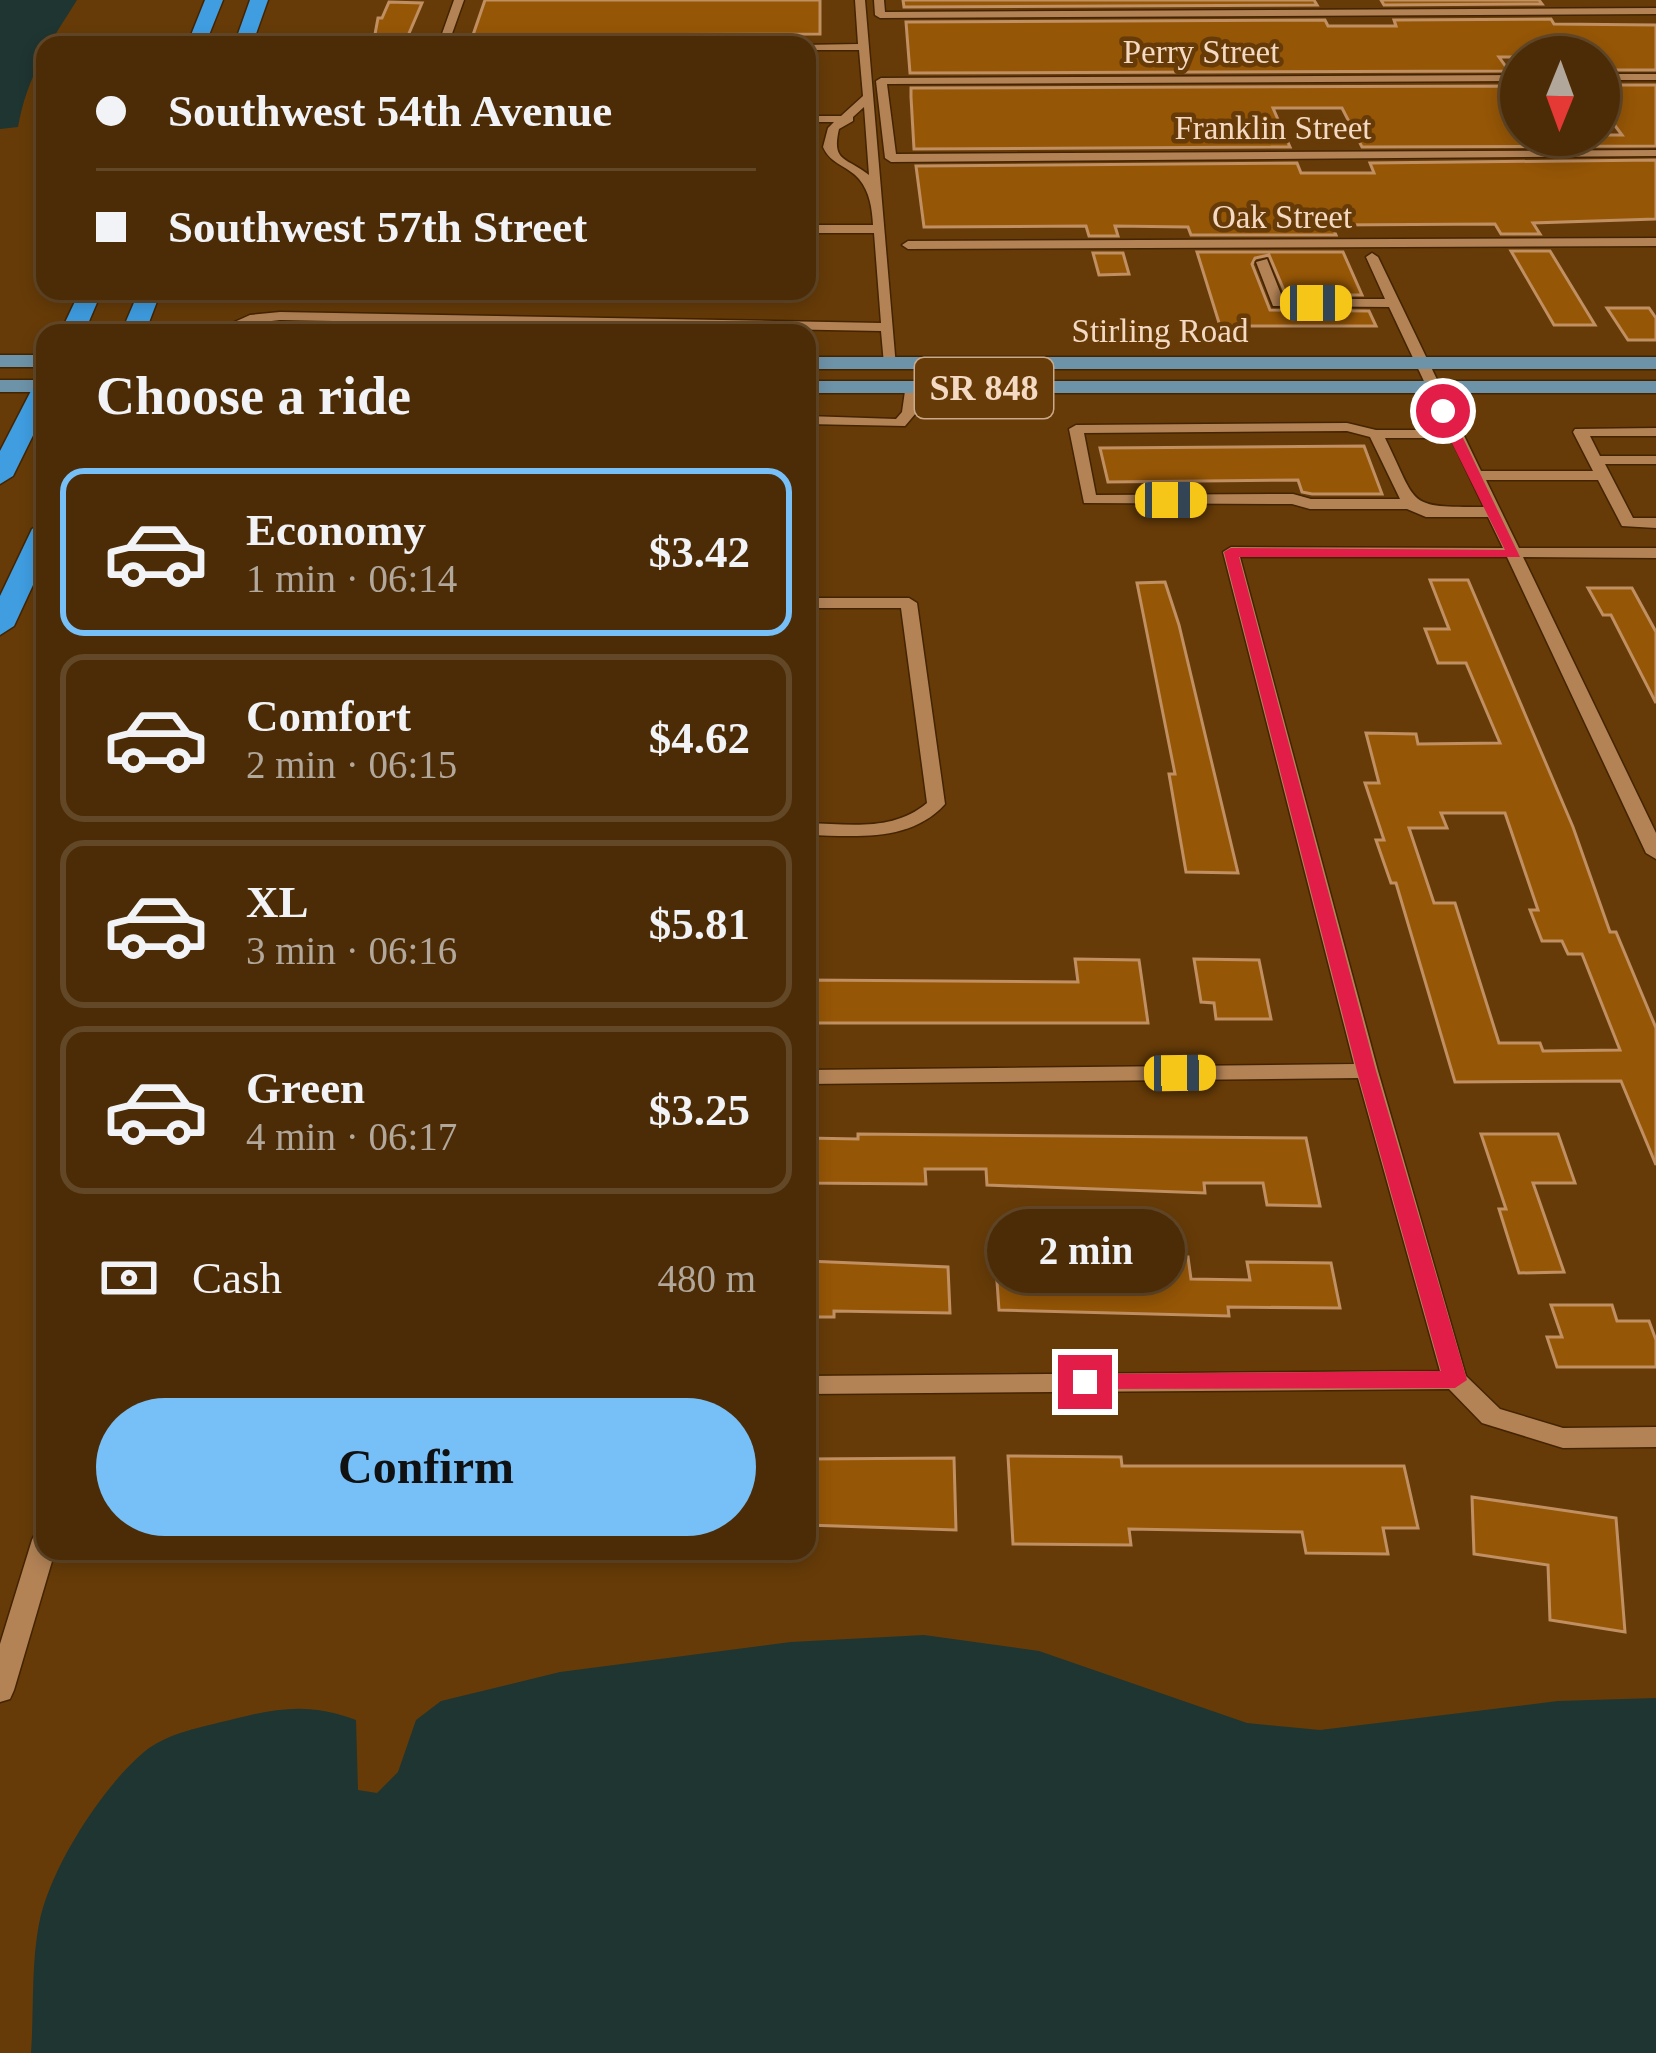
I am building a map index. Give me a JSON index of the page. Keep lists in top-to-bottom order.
{
  "streets": {
    "main road": ["Stirling Road", "SR 848"],
    "street": ["Perry Street", "Franklin Street", "Oak Street"]
  },
  "crossings": [
    ["Perry Street", "Franklin Street"]
  ],
  "north": "bottom",
  "page": {
    "banner": ["Southwest 54th Avenue", "Southwest 57th Street"],
    "heading": "Choose a ride",
    "list": [
      {
        "name": "Economy",
        "note": "1 min · 06:14",
        "value": "$3.42"
      },
      {
        "name": "Comfort",
        "note": "2 min · 06:15",
        "value": "$4.62"
      },
      {
        "name": "XL",
        "note": "3 min · 06:16",
        "value": "$5.81"
      },
      {
        "name": "Green",
        "note": "4 min · 06:17",
        "value": "$3.25"
      }
    ],
    "bubble": "2 min",
    "pay": ["Cash", "480 m"],
    "buttons": "Confirm"
  }
}
